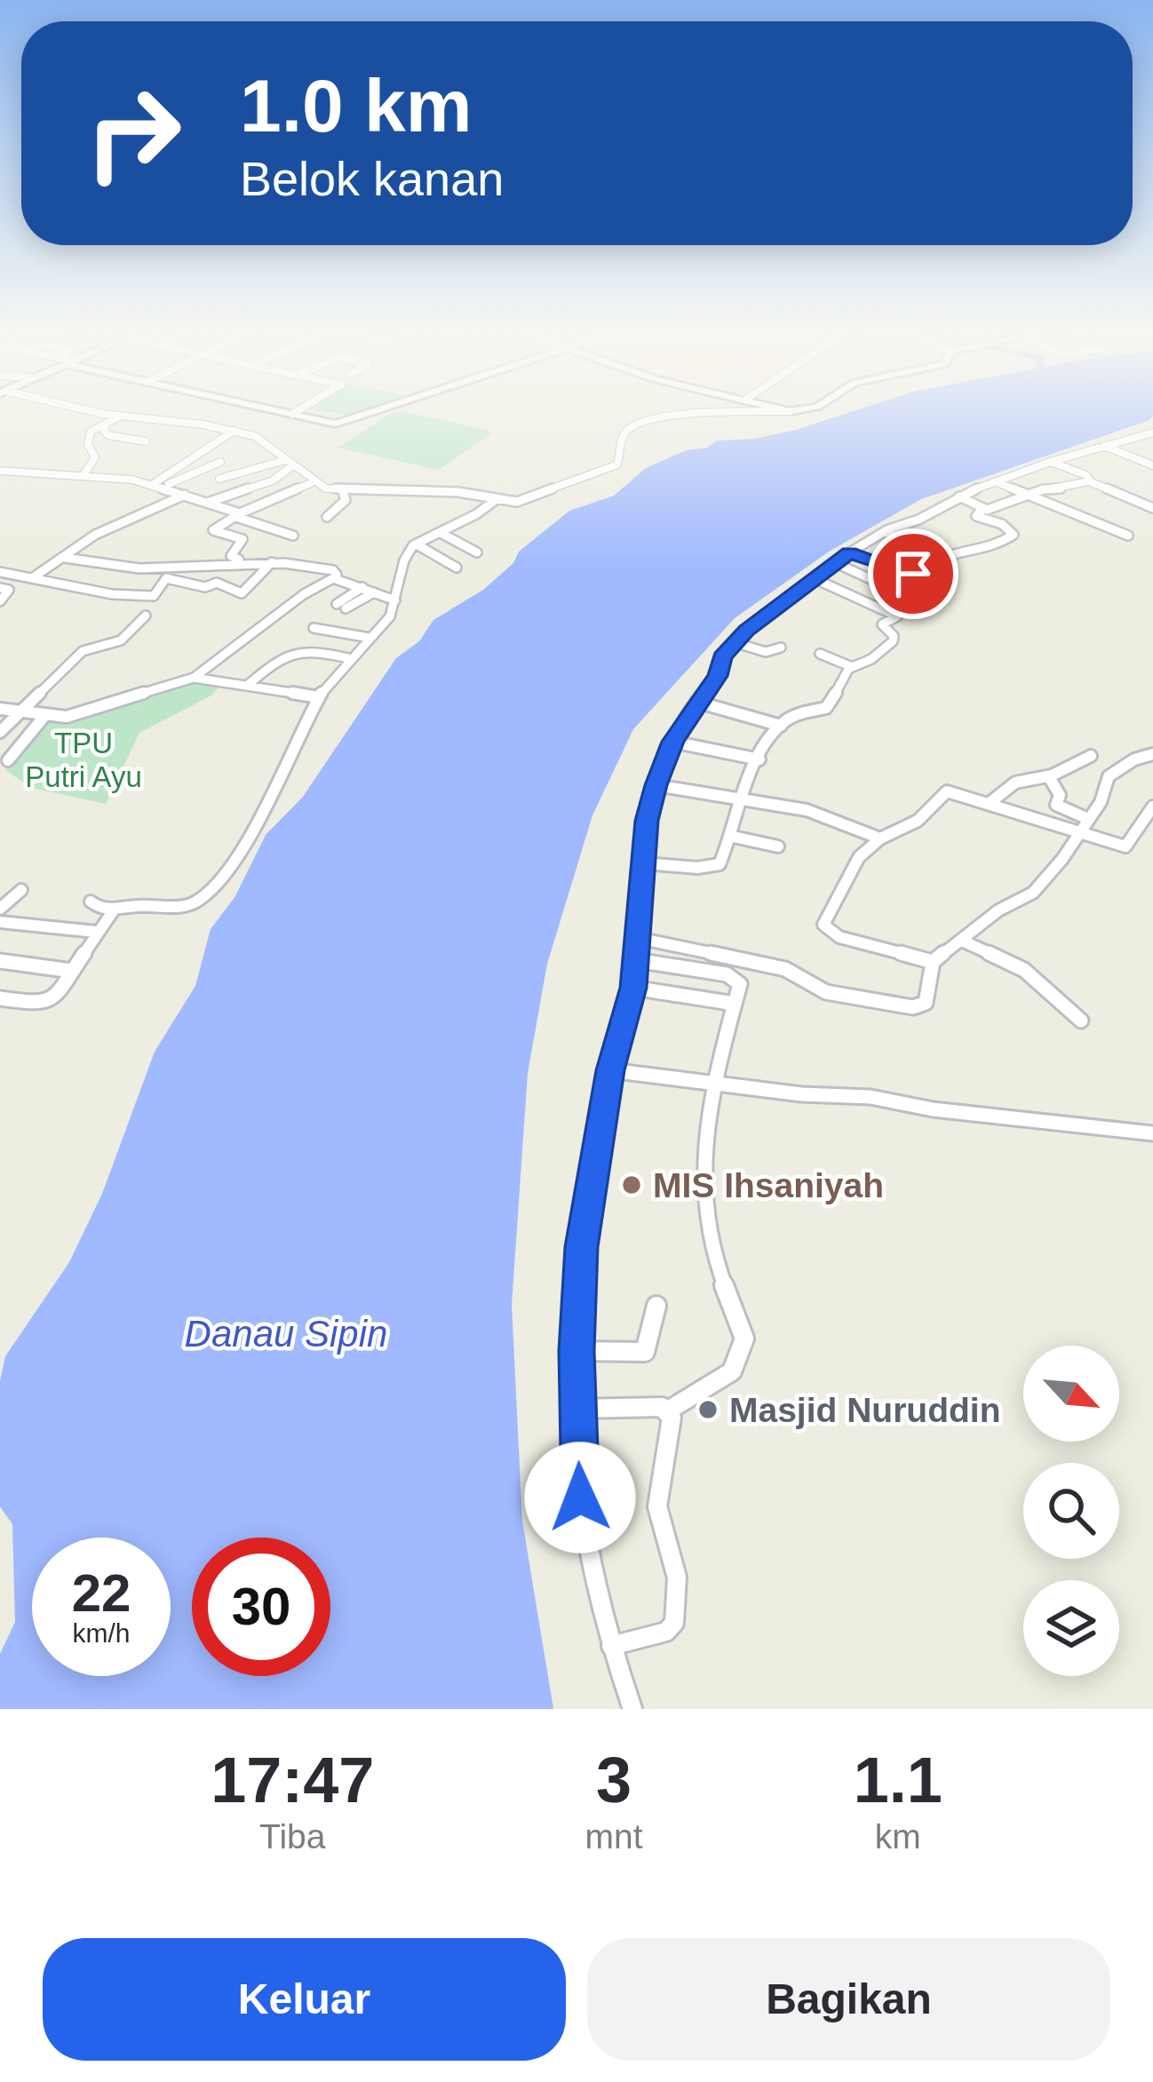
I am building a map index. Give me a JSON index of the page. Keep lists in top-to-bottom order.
{
  "water": ["Danau Sipin"],
  "parks": ["TPU Putri Ayu"],
  "places": ["MIS Ihsaniyah", "Masjid Nuruddin"],
  "north": "bottom right",
  "page": {
    "turn": ["1.0 km", "Belok kanan"],
    "speed": "22 km/h",
    "limit": "30",
    "eta": [
      "17:47",
      "Tiba",
      "3",
      "mnt",
      "1.1",
      "km"
    ],
    "buttons": ["Keluar", "Bagikan"]
  }
}
